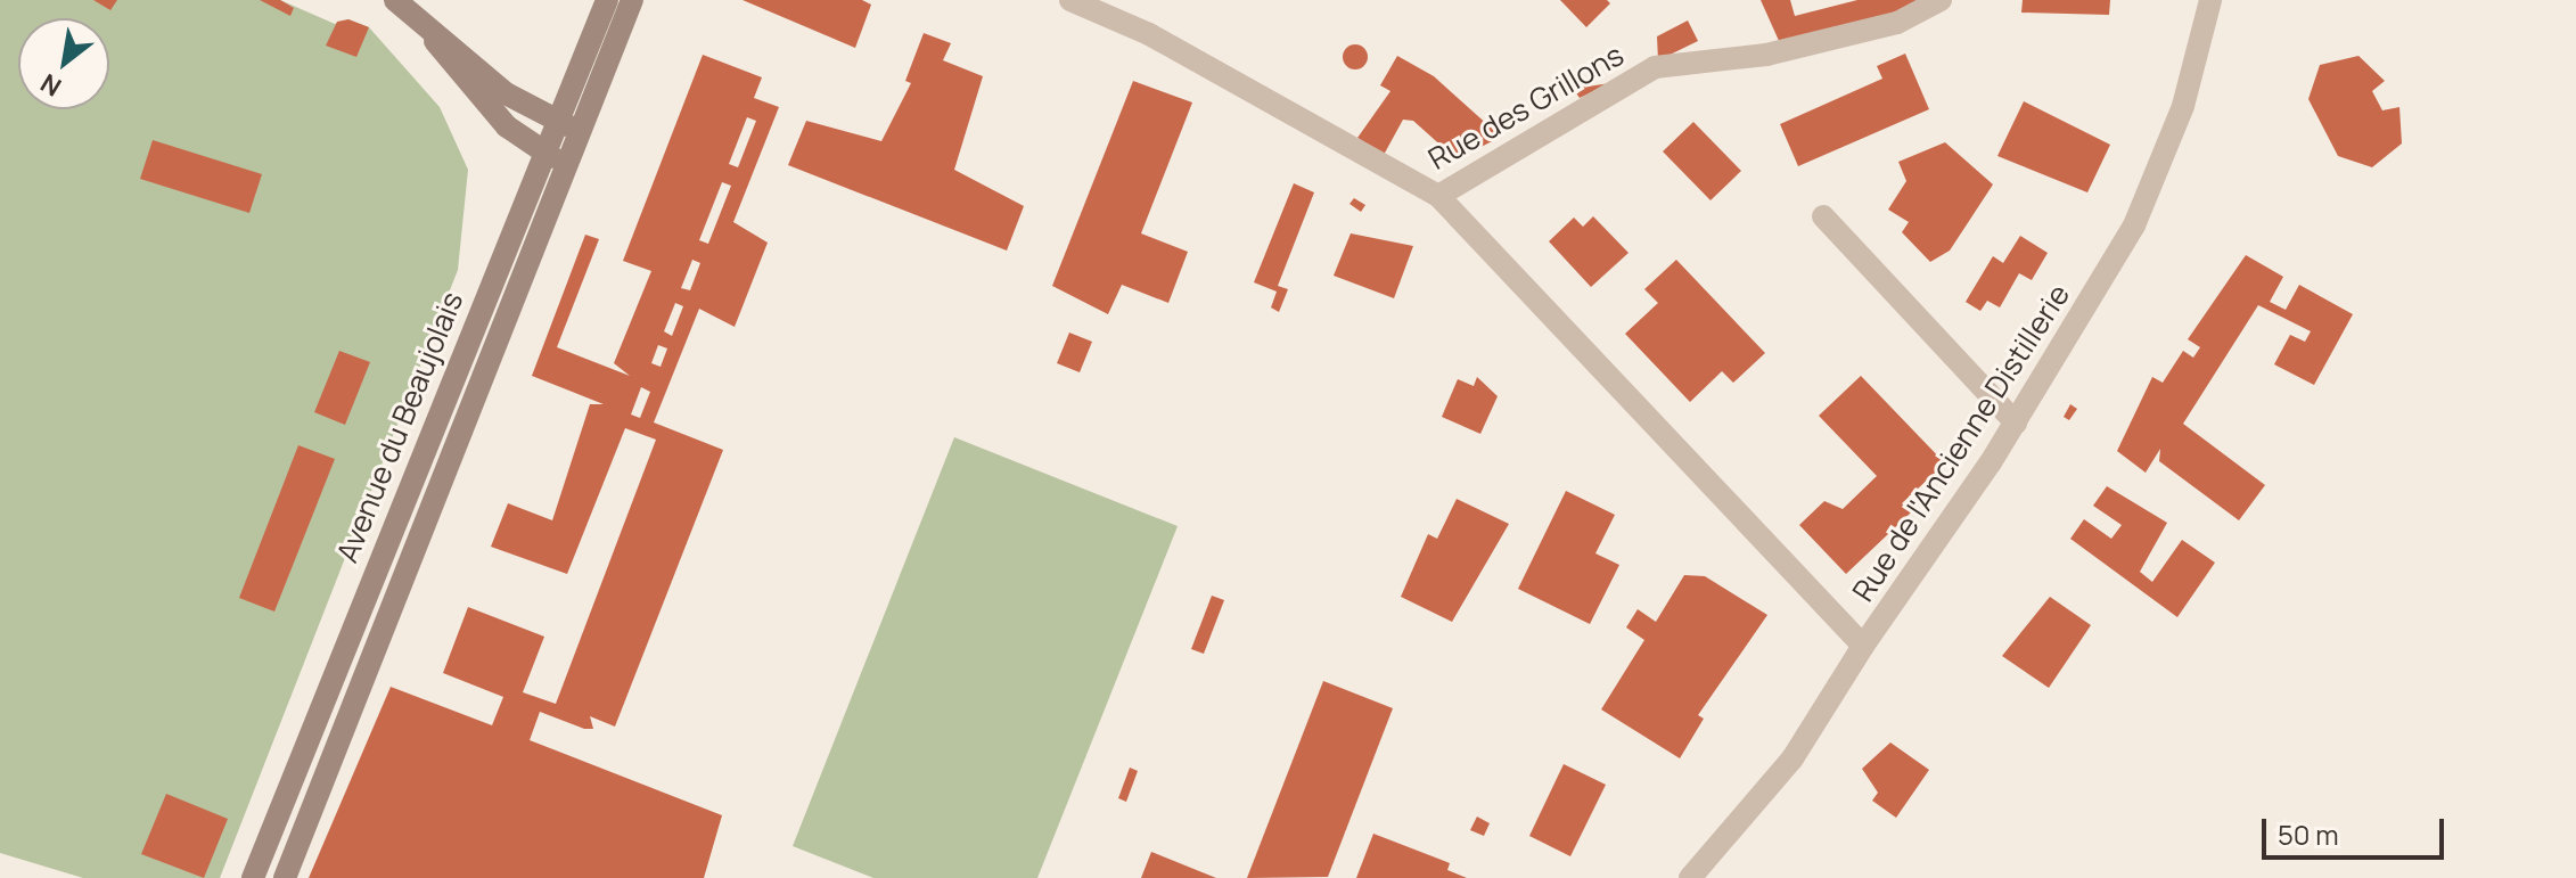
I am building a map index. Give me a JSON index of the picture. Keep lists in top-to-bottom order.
{
  "streets": {
    "main road": ["Avenue du Beaujolais"],
    "street": ["Rue des Grillons", "Rue de l'Ancienne Distillerie"]
  },
  "crossings": [
    ["Rue des Grillons", "Rue de l'Ancienne Distillerie"]
  ],
  "scale_bar": "50 m",
  "north": "bottom left"
}
